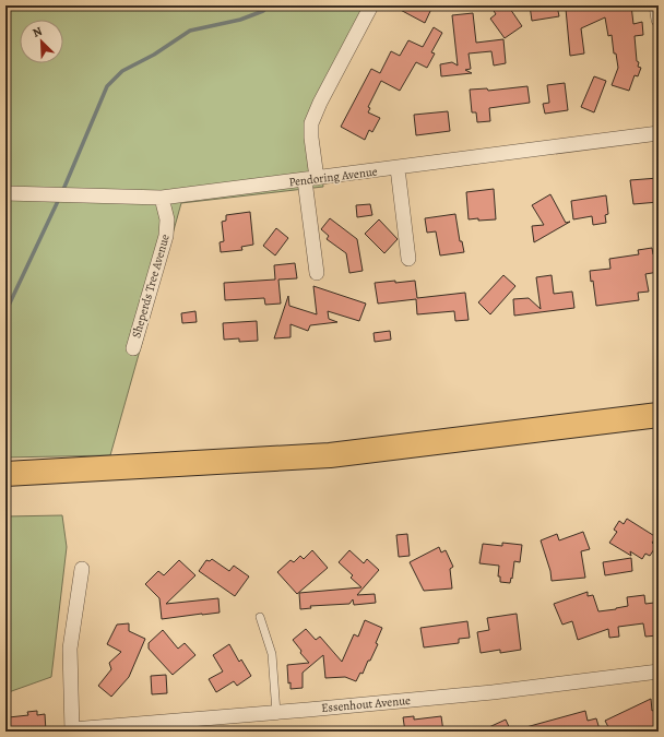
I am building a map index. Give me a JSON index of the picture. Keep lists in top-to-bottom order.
{
  "streets": {
    "street": ["Pendoring Avenue", "Sheperds Tree Avenue", "Essenhout Avenue"]
  },
  "crossings": [
    ["Pendoring Avenue", "Sheperds Tree Avenue"]
  ],
  "north": "top left"
}
